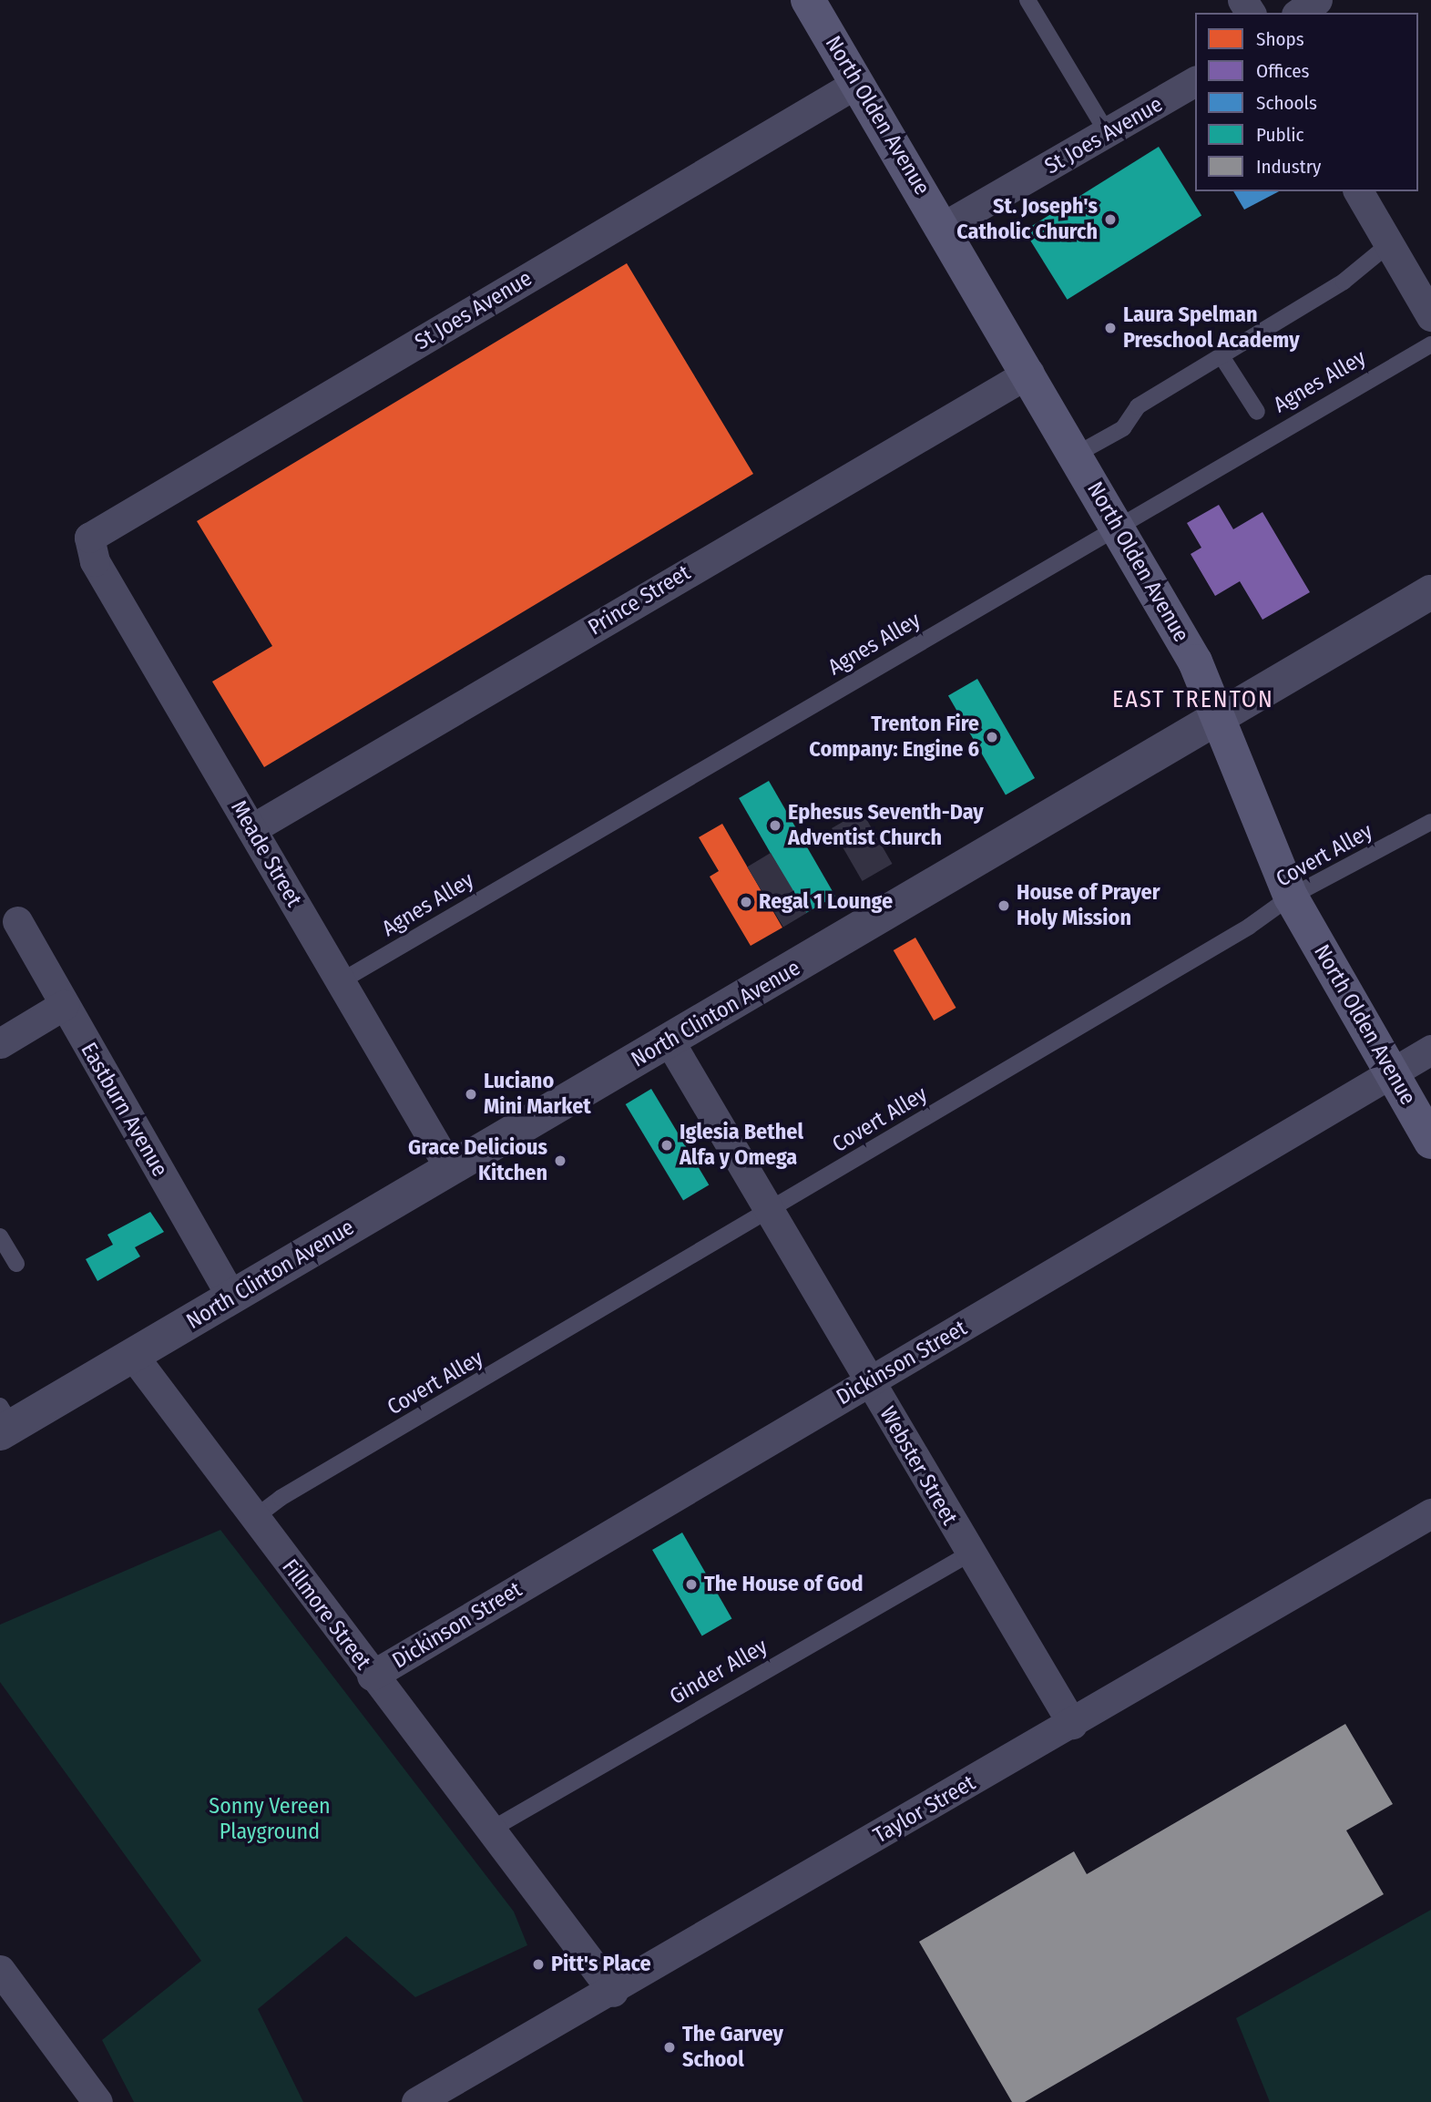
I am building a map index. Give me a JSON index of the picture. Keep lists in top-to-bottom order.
{
  "streets": {
    "main road": ["North Olden Avenue"],
    "street": [
      "St Joes Avenue",
      "Prince Street",
      "Meade Street",
      "North Clinton Avenue",
      "Eastburn Avenue",
      "Dickinson Street",
      "Webster Street",
      "Fillmore Street",
      "Taylor Street"
    ],
    "lane": ["Agnes Alley", "Covert Alley", "Ginder Alley"]
  },
  "crossings": [
    ["North Olden Avenue", "St Joes Avenue"],
    ["North Olden Avenue", "Agnes Alley"],
    ["North Olden Avenue", "Prince Street"],
    ["North Olden Avenue", "Covert Alley"],
    ["North Olden Avenue", "North Clinton Avenue"],
    ["North Olden Avenue", "Dickinson Street"],
    ["St Joes Avenue", "Meade Street"],
    ["Agnes Alley", "Meade Street"],
    ["Prince Street", "Meade Street"],
    ["Meade Street", "North Clinton Avenue"],
    ["Covert Alley", "Webster Street"],
    ["Covert Alley", "Fillmore Street"],
    ["North Clinton Avenue", "Eastburn Avenue"],
    ["North Clinton Avenue", "Webster Street"],
    ["North Clinton Avenue", "Fillmore Street"],
    ["Dickinson Street", "Webster Street"],
    ["Dickinson Street", "Fillmore Street"],
    ["Webster Street", "Ginder Alley"],
    ["Webster Street", "Taylor Street"],
    ["Fillmore Street", "Ginder Alley"],
    ["Fillmore Street", "Taylor Street"]
  ],
  "districts": ["EAST TRENTON"],
  "parks": ["Sonny Vereen Playground"],
  "places": [
    "St. Joseph's Catholic Church",
    "Laura Spelman Preschool Academy",
    "Trenton Fire Company: Engine 6",
    "Ephesus Seventh-Day Adventist Church",
    "Regal 1 Lounge",
    "House of Prayer Holy Mission",
    "Luciano Mini Market",
    "Iglesia Bethel Alfa y Omega",
    "Grace Delicious Kitchen",
    "The House of God",
    "Pitt's Place",
    "The Garvey School"
  ],
  "legend": [
    "Shops",
    "Offices",
    "Schools",
    "Public",
    "Industry"
  ]
}
